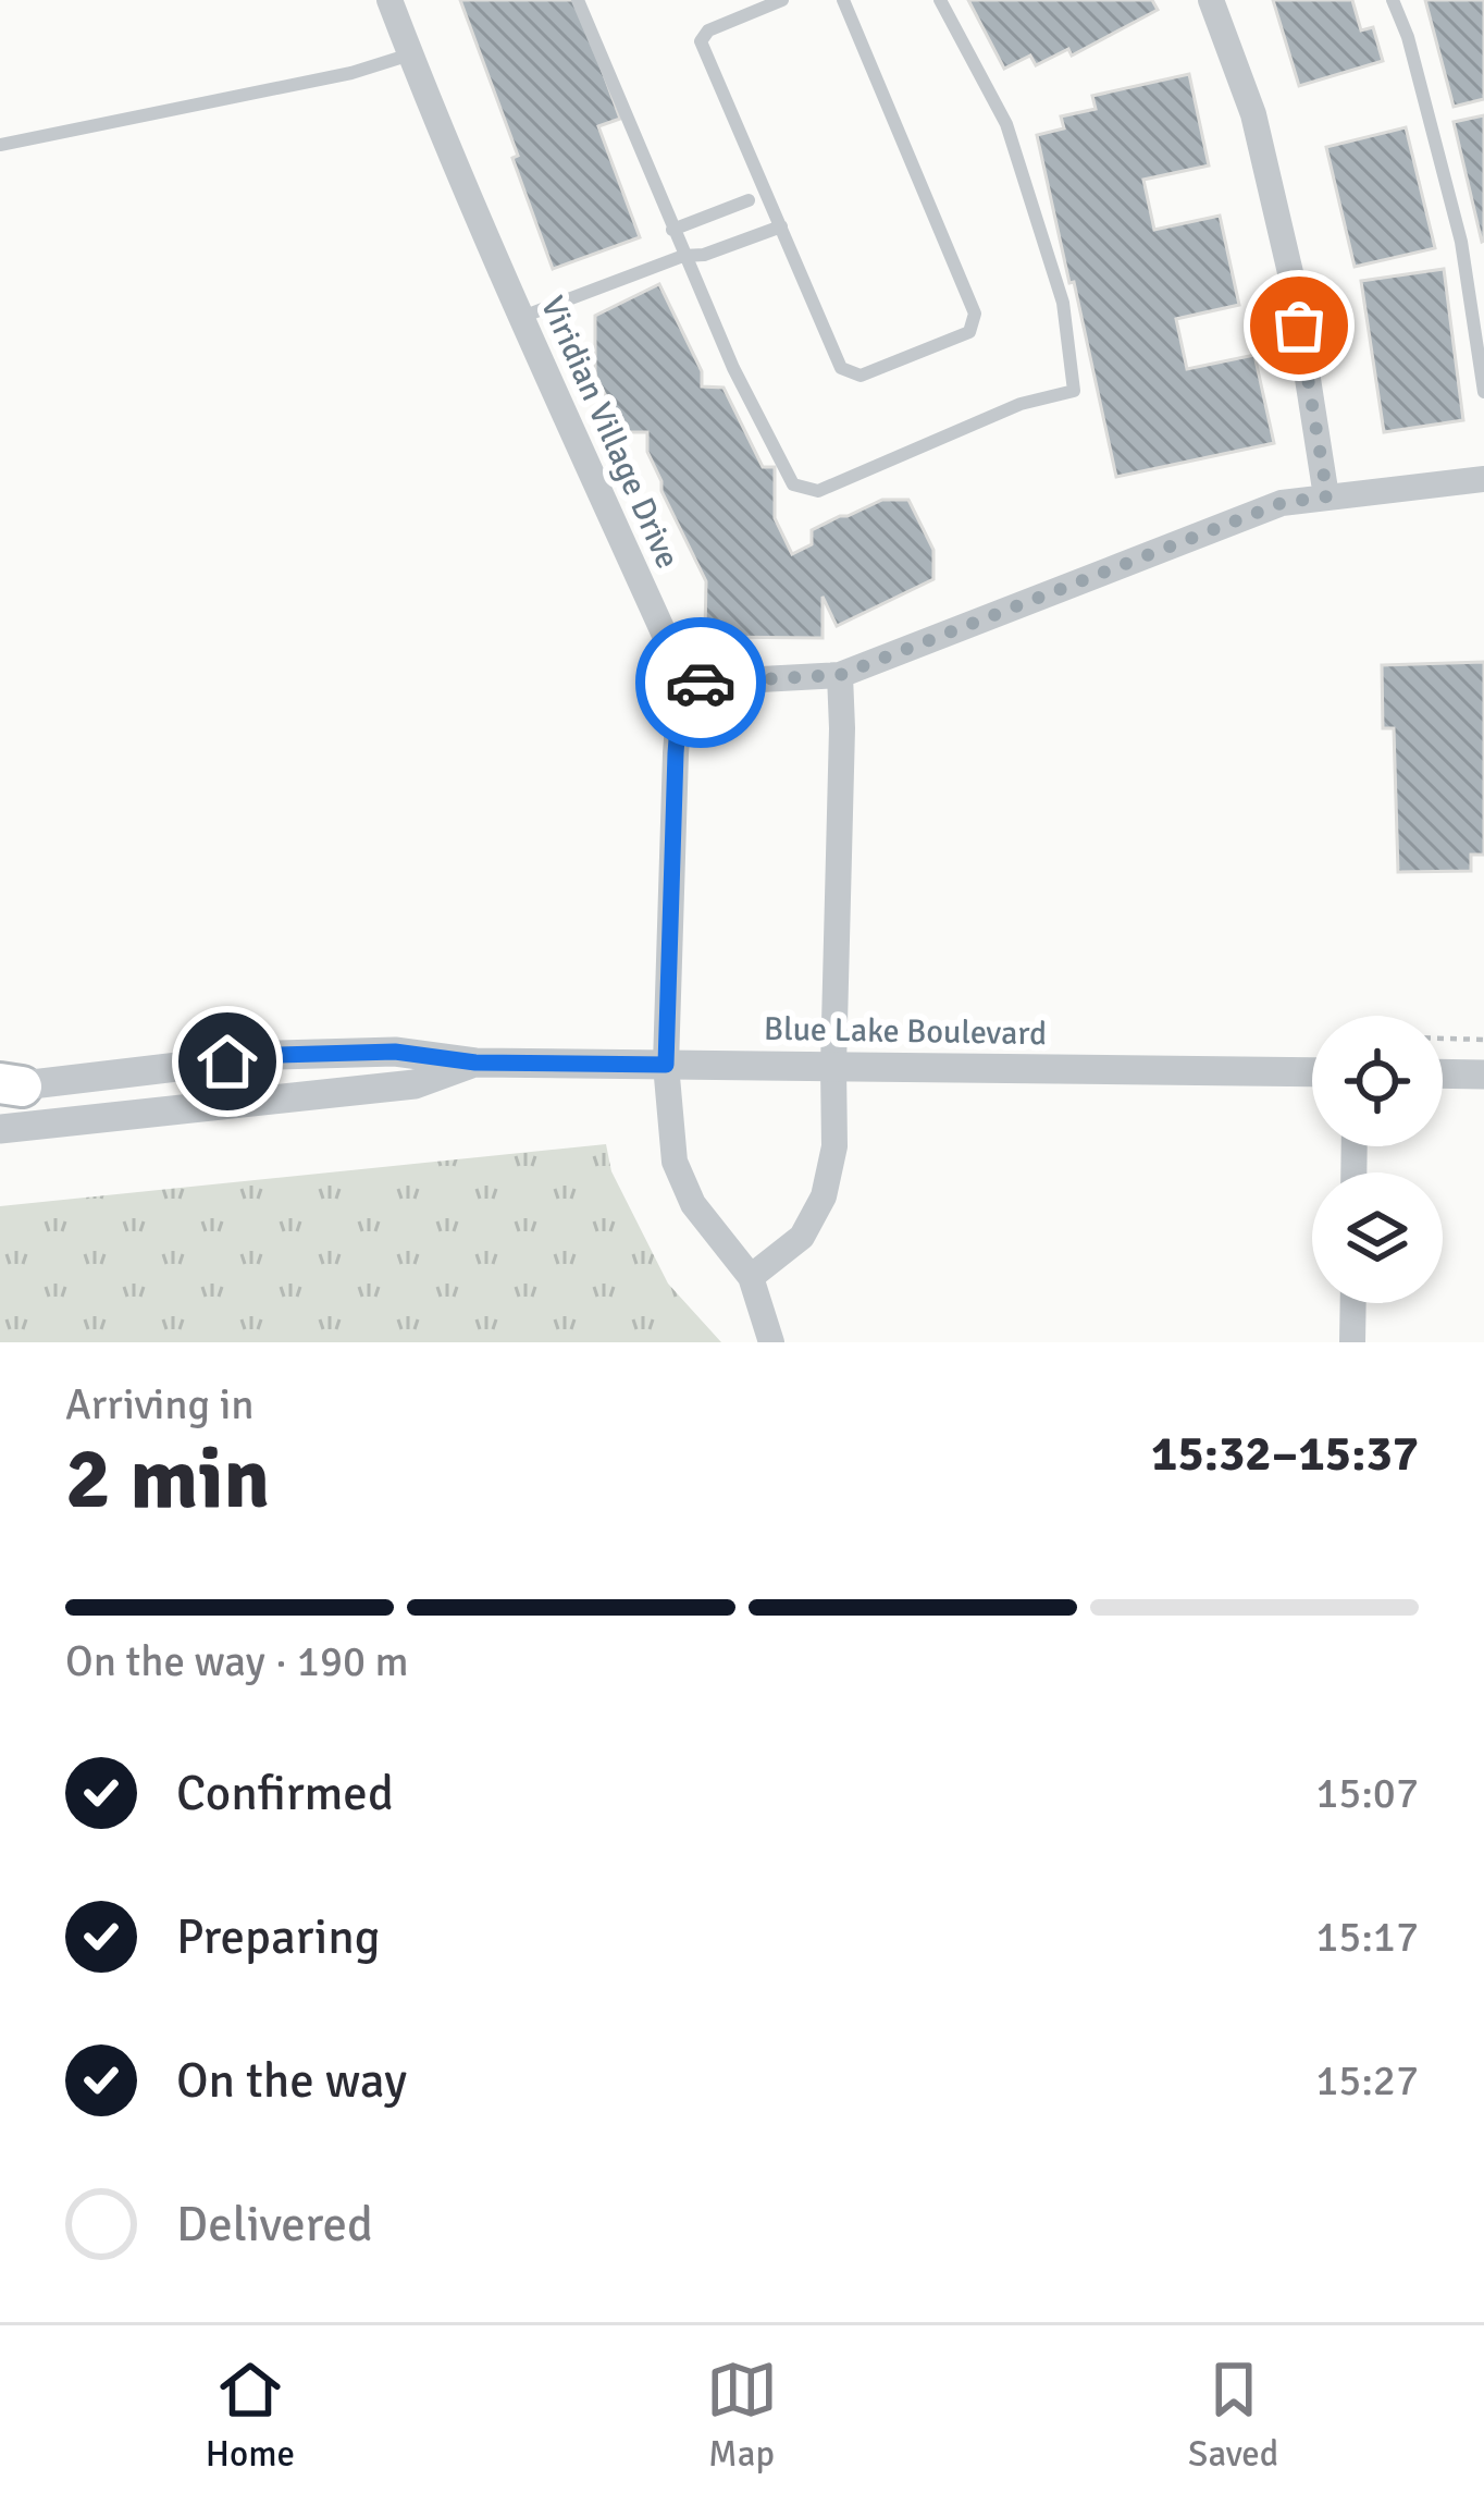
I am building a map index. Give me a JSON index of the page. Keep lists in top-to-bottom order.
{
  "streets": {
    "street": ["Viridian Village Drive", "Blue Lake Boulevard"]
  },
  "crossings": [
    ["Viridian Village Drive", "Blue Lake Boulevard"]
  ],
  "page": {
    "heading": ["2 min", "Arriving in", "15:32–15:37"],
    "bar": "On the way · 190 m",
    "list": [
      ["Confirmed", "15:07"],
      ["Preparing", "15:17"],
      ["On the way", "15:27"],
      "Delivered"
    ],
    "tabs": ["Home", "Map", "Saved"]
  }
}
